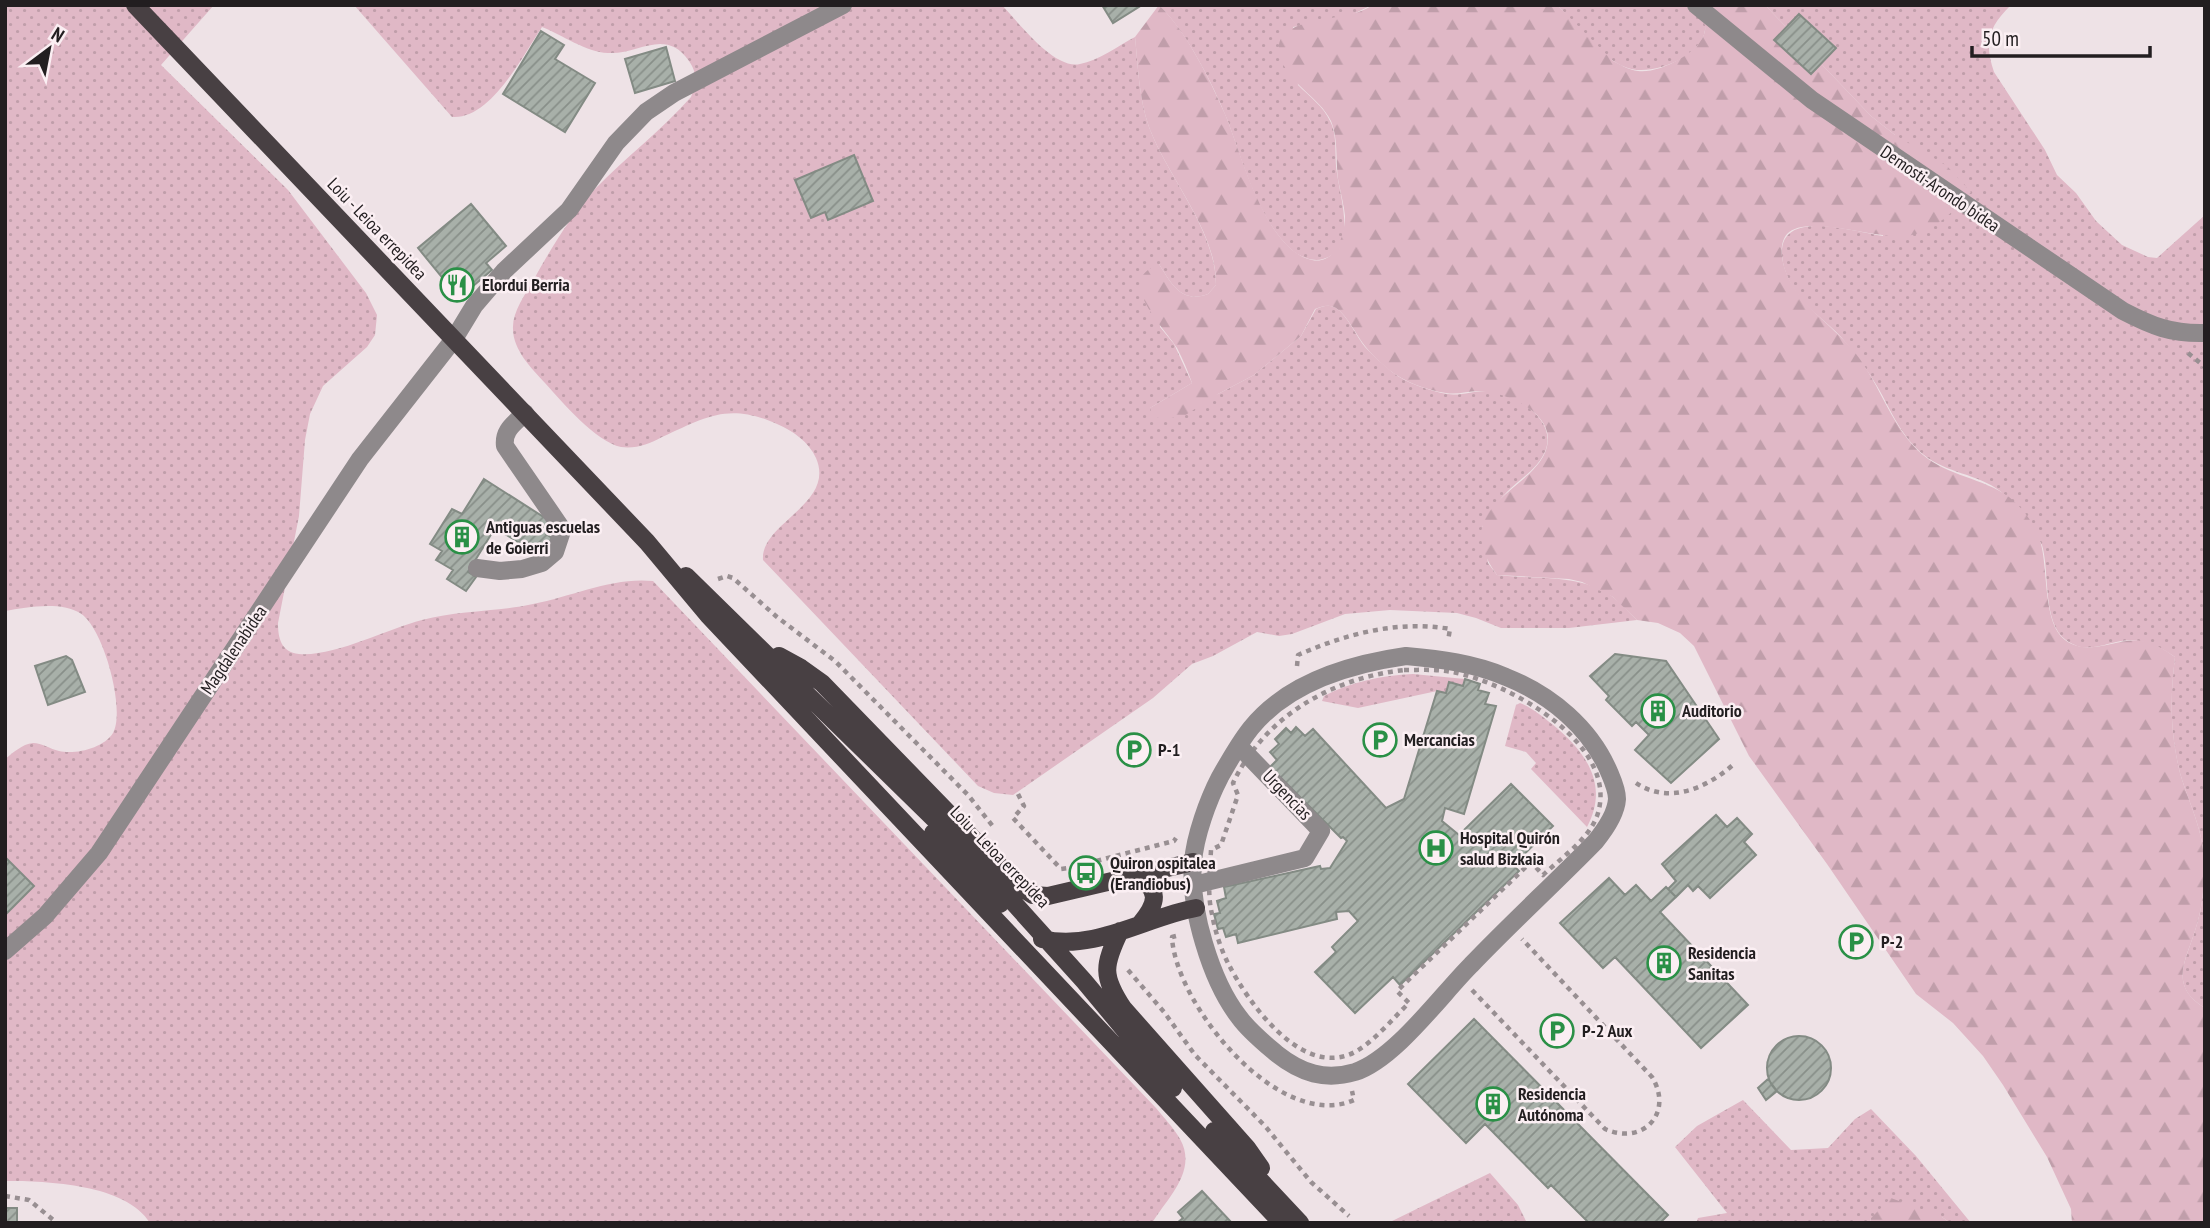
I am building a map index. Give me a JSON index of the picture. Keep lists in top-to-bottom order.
{
  "streets": {
    "main road": ["Loiu - Leioa errepidea"],
    "street": ["Demosti-Arondo bidea", "Magdalenabidea", "Urgencias"]
  },
  "crossings": [
    ["Loiu - Leioa errepidea", "Magdalenabidea"]
  ],
  "places": {
    "restaurant": ["Elordui Berria"],
    "building": [
      "Antiguas escuelas de Goierri",
      "Auditorio",
      "Residencia Sanitas",
      "Residencia Autónoma"
    ],
    "parking": [
      "Mercancias",
      "P-1",
      "P-2",
      "P-2 Aux"
    ],
    "hospital": ["Hospital Quirón salud Bizkaia"],
    "bus stop": ["Quiron ospitalea (Erandiobus)"]
  },
  "scale_bar": "50 m",
  "north": "top right"
}
